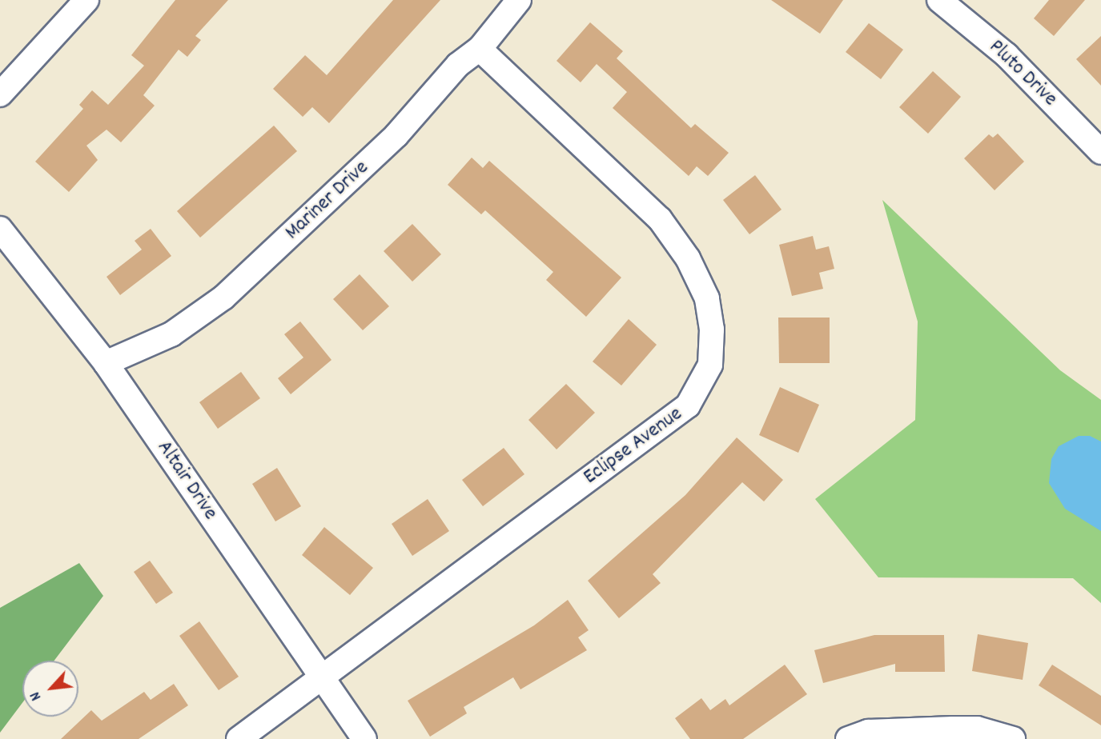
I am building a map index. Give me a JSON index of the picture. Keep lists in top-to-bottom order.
{
  "streets": {
    "street": [
      "Pluto Drive",
      "Mariner Drive",
      "Eclipse Avenue",
      "Altair Drive"
    ]
  },
  "crossings": [
    ["Mariner Drive", "Eclipse Avenue"],
    ["Mariner Drive", "Altair Drive"],
    ["Eclipse Avenue", "Altair Drive"]
  ],
  "north": "bottom left"
}
